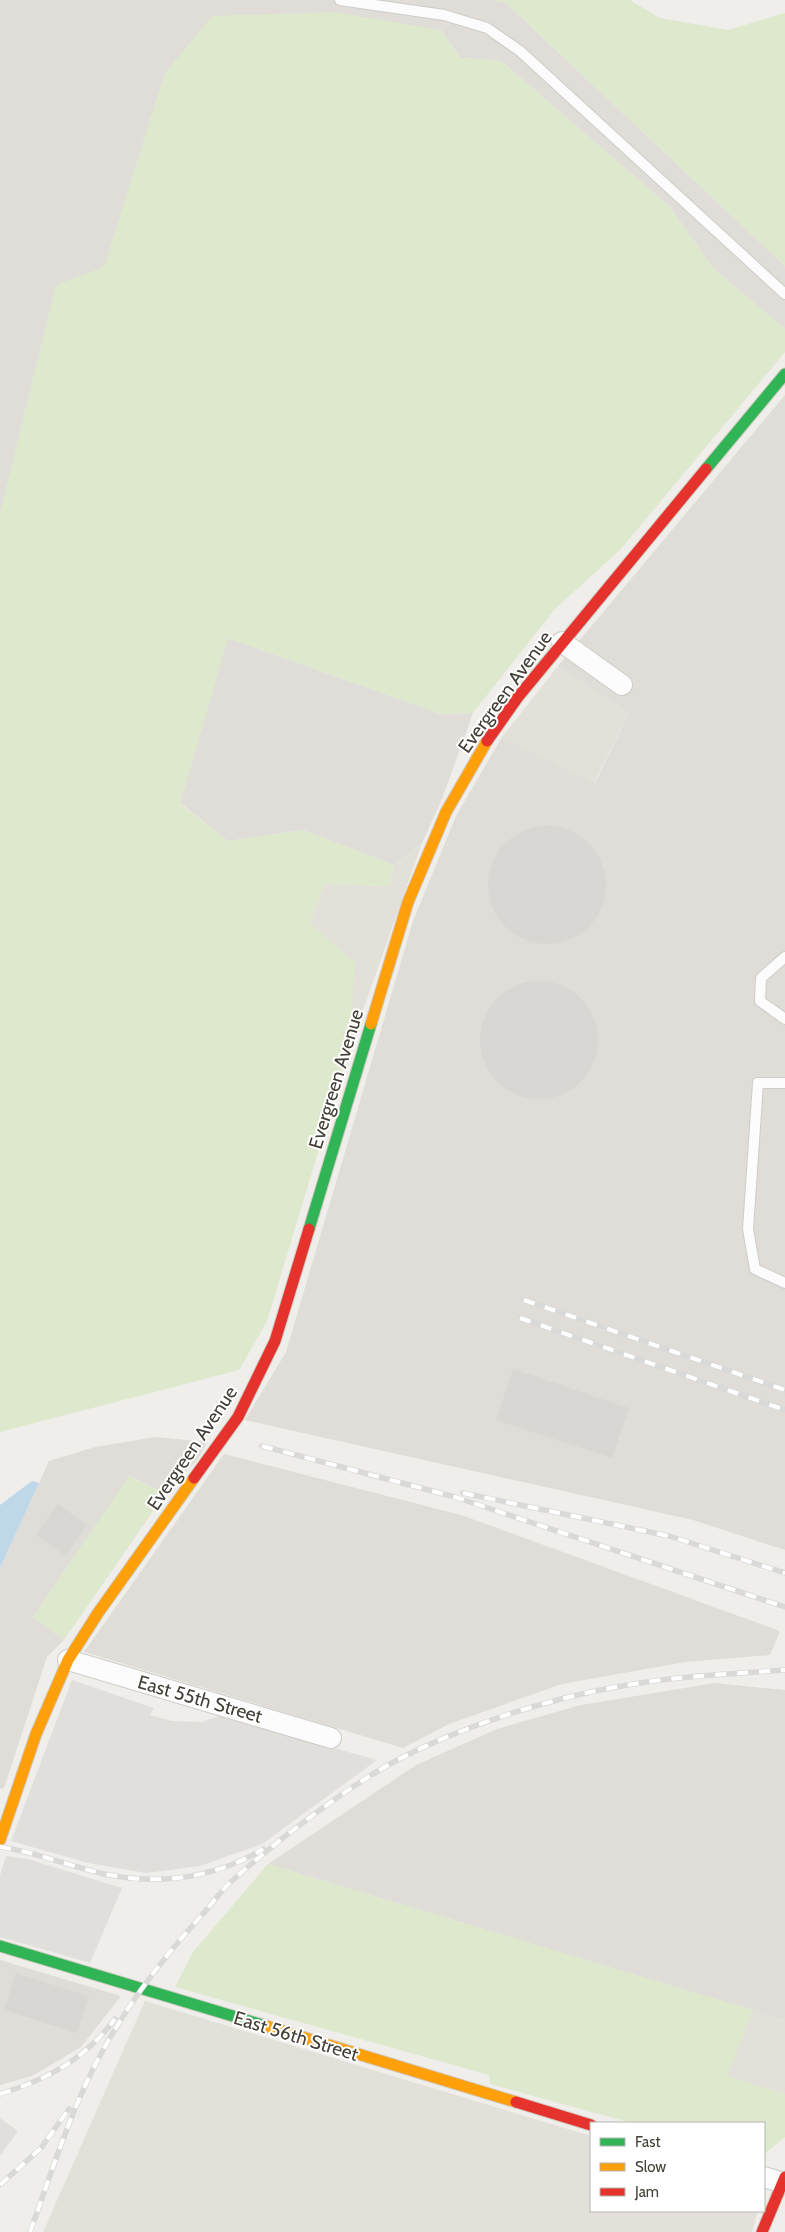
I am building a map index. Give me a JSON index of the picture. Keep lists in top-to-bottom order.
{
  "streets": {
    "street": ["Evergreen Avenue", "East 55th Street", "East 56th Street"]
  },
  "crossings": [
    ["Evergreen Avenue", "East 55th Street"]
  ],
  "legend": ["Fast", "Slow", "Jam"]
}
